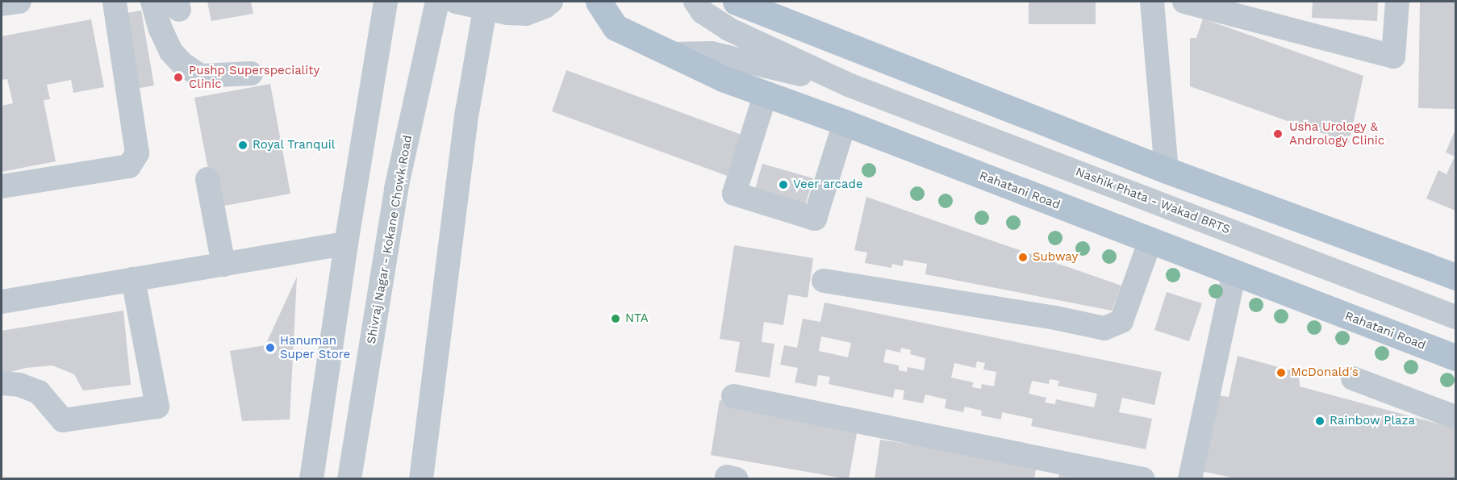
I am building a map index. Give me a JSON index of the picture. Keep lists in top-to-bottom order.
{
  "streets": {
    "main road": ["Rahatani Road"],
    "street": ["Nashik Phata - Wakad BRTS", "Shivraj Nagar - Kokane Chowk Road"]
  },
  "crossings": [
    ["Rahatani Road", "Nashik Phata - Wakad BRTS"]
  ],
  "places": [
    "Pushp Superspeciality Clinic",
    "Usha Urology & Andrology Clinic",
    "Royal Tranquil",
    "Veer arcade",
    "Subway",
    "NTA",
    "Hanuman Super Store",
    "McDonald's",
    "Rainbow Plaza"
  ]
}
